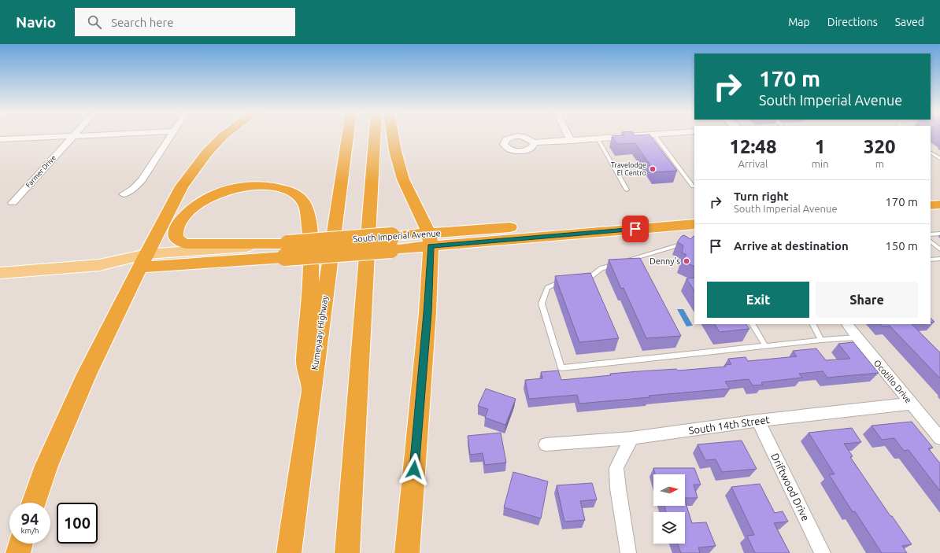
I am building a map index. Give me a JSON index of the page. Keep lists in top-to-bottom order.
{
  "streets": {
    "highway": ["South Imperial Avenue", "Kumeyaay Highway"],
    "street": [
      "Farmer Drive",
      "Ocotillo Drive",
      "South 14th Street",
      "Driftwood Drive"
    ]
  },
  "crossings": [
    ["Ocotillo Drive", "South 14th Street"],
    ["South 14th Street", "Driftwood Drive"]
  ],
  "places": ["Travelodge El Centro", "Denny's"],
  "north": "right",
  "page": {
    "header": "Navio",
    "search": "Search here",
    "nav": ["Map", "Directions", "Saved"],
    "turn": ["170 m", "South Imperial Avenue"],
    "eta": [
      "12:48",
      "Arrival",
      "1",
      "min",
      "320",
      "m"
    ],
    "list": [
      {
        "name": "Turn right",
        "note": "South Imperial Avenue",
        "value": "170 m"
      },
      {
        "name": "Arrive at destination",
        "value": "150 m"
      }
    ],
    "buttons": ["Exit", "Share"],
    "speed": "94 km/h",
    "limit": "100"
  }
}
